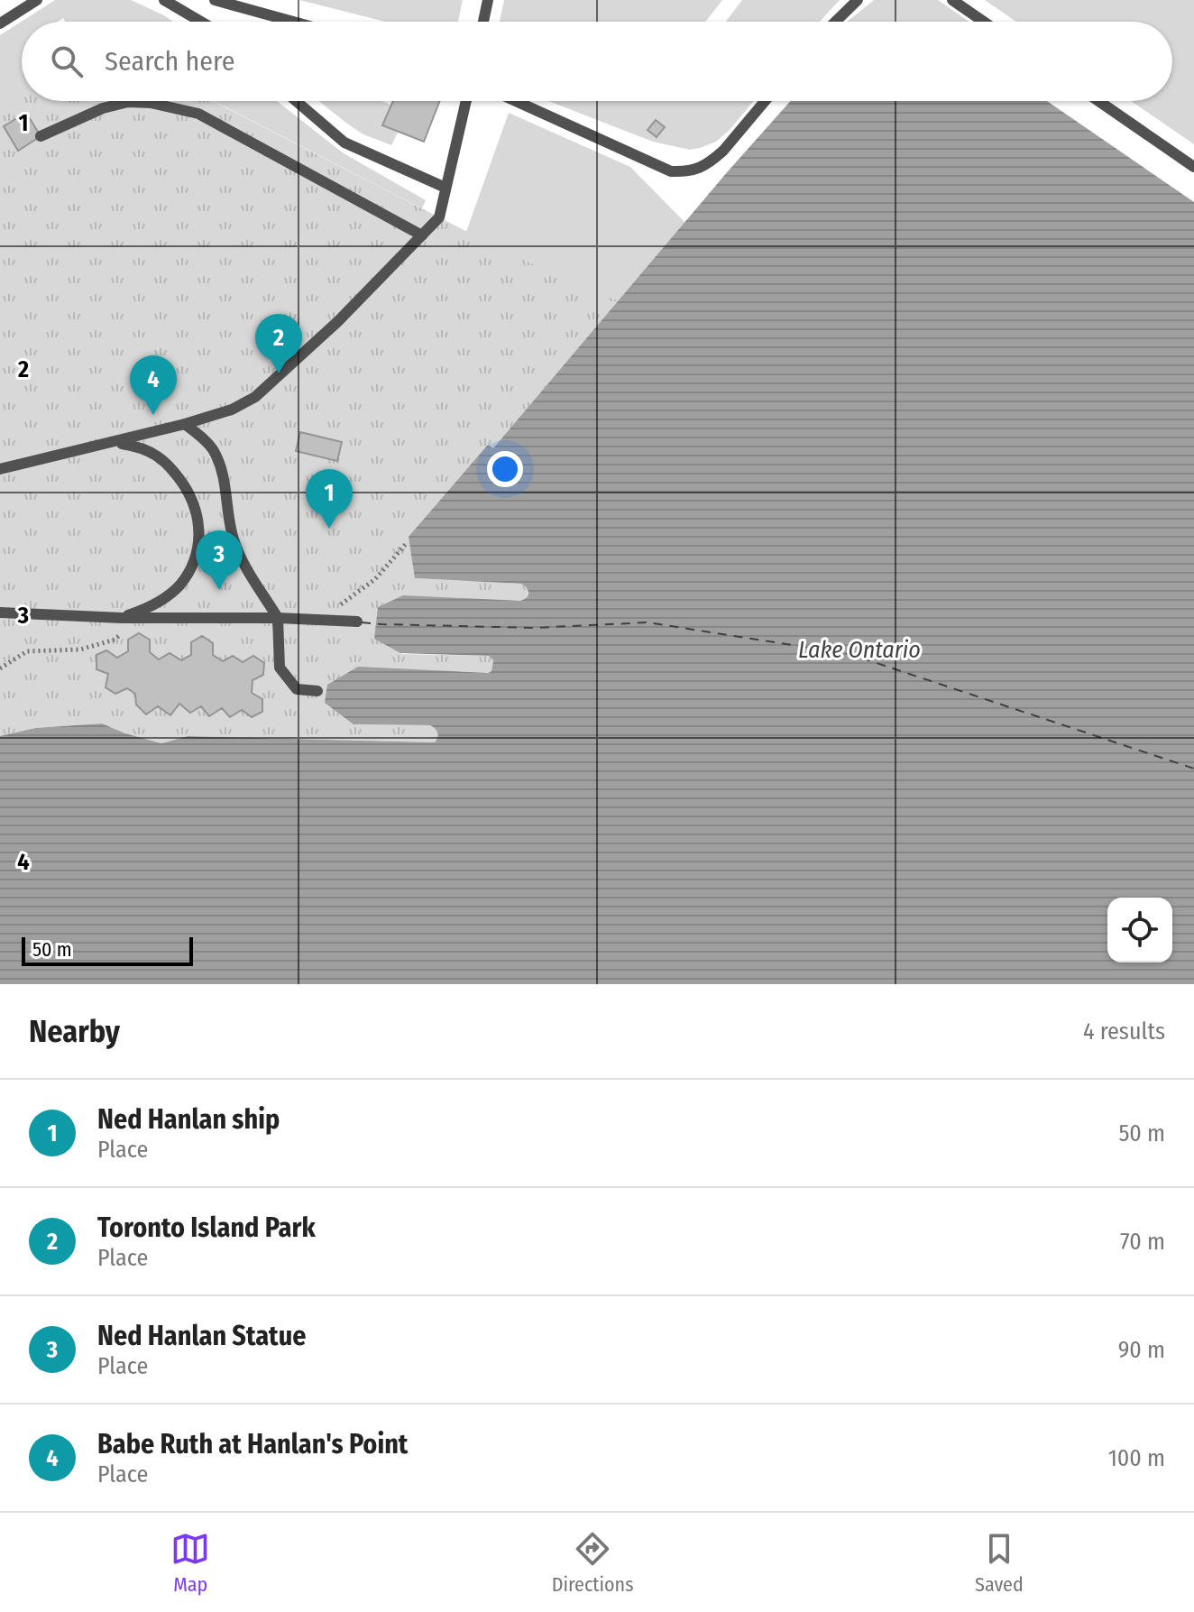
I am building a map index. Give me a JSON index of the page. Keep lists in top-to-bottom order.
{
  "water": ["Lake Ontario"],
  "scale_bar": "50 m",
  "page": {
    "search": "Search here",
    "pins": [
      "2",
      "4",
      "1",
      "3"
    ],
    "scale": "50 m",
    "heading": ["Nearby", "4 results"],
    "list": [
      {
        "mark": "1",
        "name": "Ned Hanlan ship",
        "note": "Place",
        "value": "50 m"
      },
      {
        "mark": "2",
        "name": "Toronto Island Park",
        "note": "Place",
        "value": "70 m"
      },
      {
        "mark": "3",
        "name": "Ned Hanlan Statue",
        "note": "Place",
        "value": "90 m"
      },
      {
        "mark": "4",
        "name": "Babe Ruth at Hanlan's Point",
        "note": "Place",
        "value": "100 m"
      }
    ],
    "nav": ["Map", "Directions", "Saved"]
  },
  "grid": {
    "rows": [
      "1",
      "2",
      "3",
      "4"
    ]
  }
}
